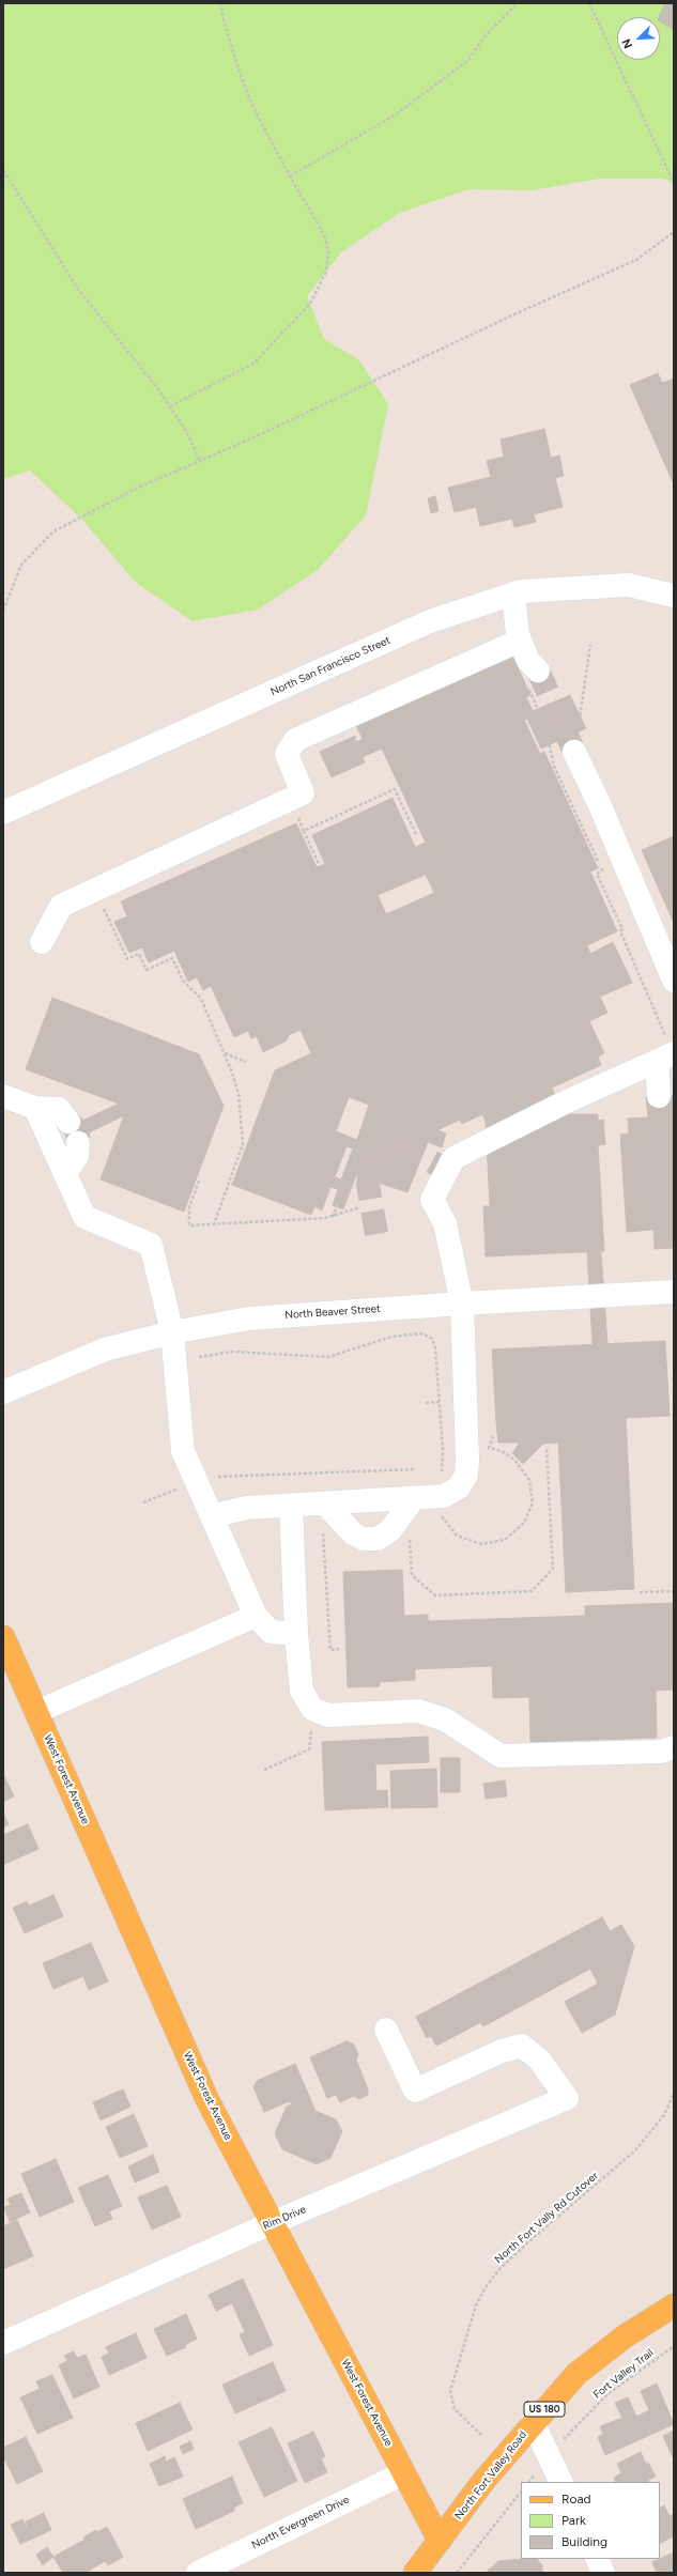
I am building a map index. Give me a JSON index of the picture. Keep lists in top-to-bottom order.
{
  "streets": {
    "main road": ["West Forest Avenue", "US 180", "North Fort Valley Road"],
    "street": [
      "North San Francisco Street",
      "North Beaver Street",
      "Rim Drive",
      "North Evergreen Drive"
    ],
    "path": ["North Fort Vally Rd Cutover", "Fort Valley Trail"]
  },
  "crossings": [
    ["West Forest Avenue", "Rim Drive"],
    ["West Forest Avenue", "North Fort Valley Road"],
    ["West Forest Avenue", "North Evergreen Drive"]
  ],
  "legend": ["Road", "Park", "Building"],
  "north": "bottom left"
}
